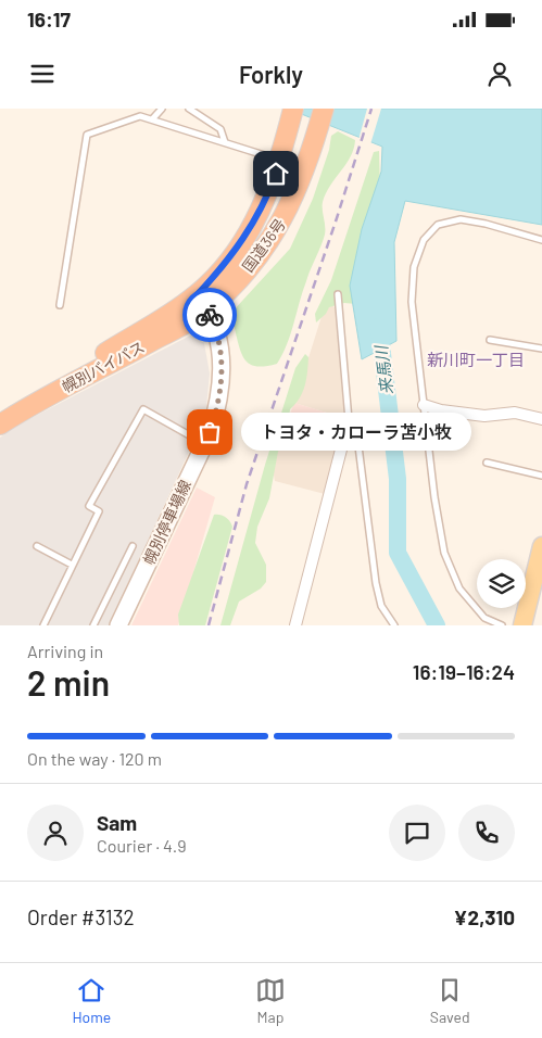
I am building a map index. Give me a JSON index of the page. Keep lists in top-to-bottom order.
{
  "streets": {
    "highway": ["国道36号", "幌別バイパス"],
    "main road": ["幌別停車場線"]
  },
  "crossings": [
    ["国道36号", "幌別バイパス"],
    ["国道36号", "幌別停車場線"],
    ["幌別バイパス", "幌別停車場線"]
  ],
  "districts": ["新川町一丁目"],
  "water": ["来馬川"],
  "places": ["トヨタ・カローラ苫小牧"],
  "page": {
    "status": "16:17",
    "header": "Forkly",
    "bubble": "トヨタ・カローラ苫小牧",
    "heading": ["2 min", "Arriving in", "16:19–16:24"],
    "panel": [
      "Sam",
      "Courier · 4.9",
      "Order #3132",
      "¥2,310"
    ],
    "bar": "On the way · 120 m",
    "tabs": ["Home", "Map", "Saved"]
  }
}
